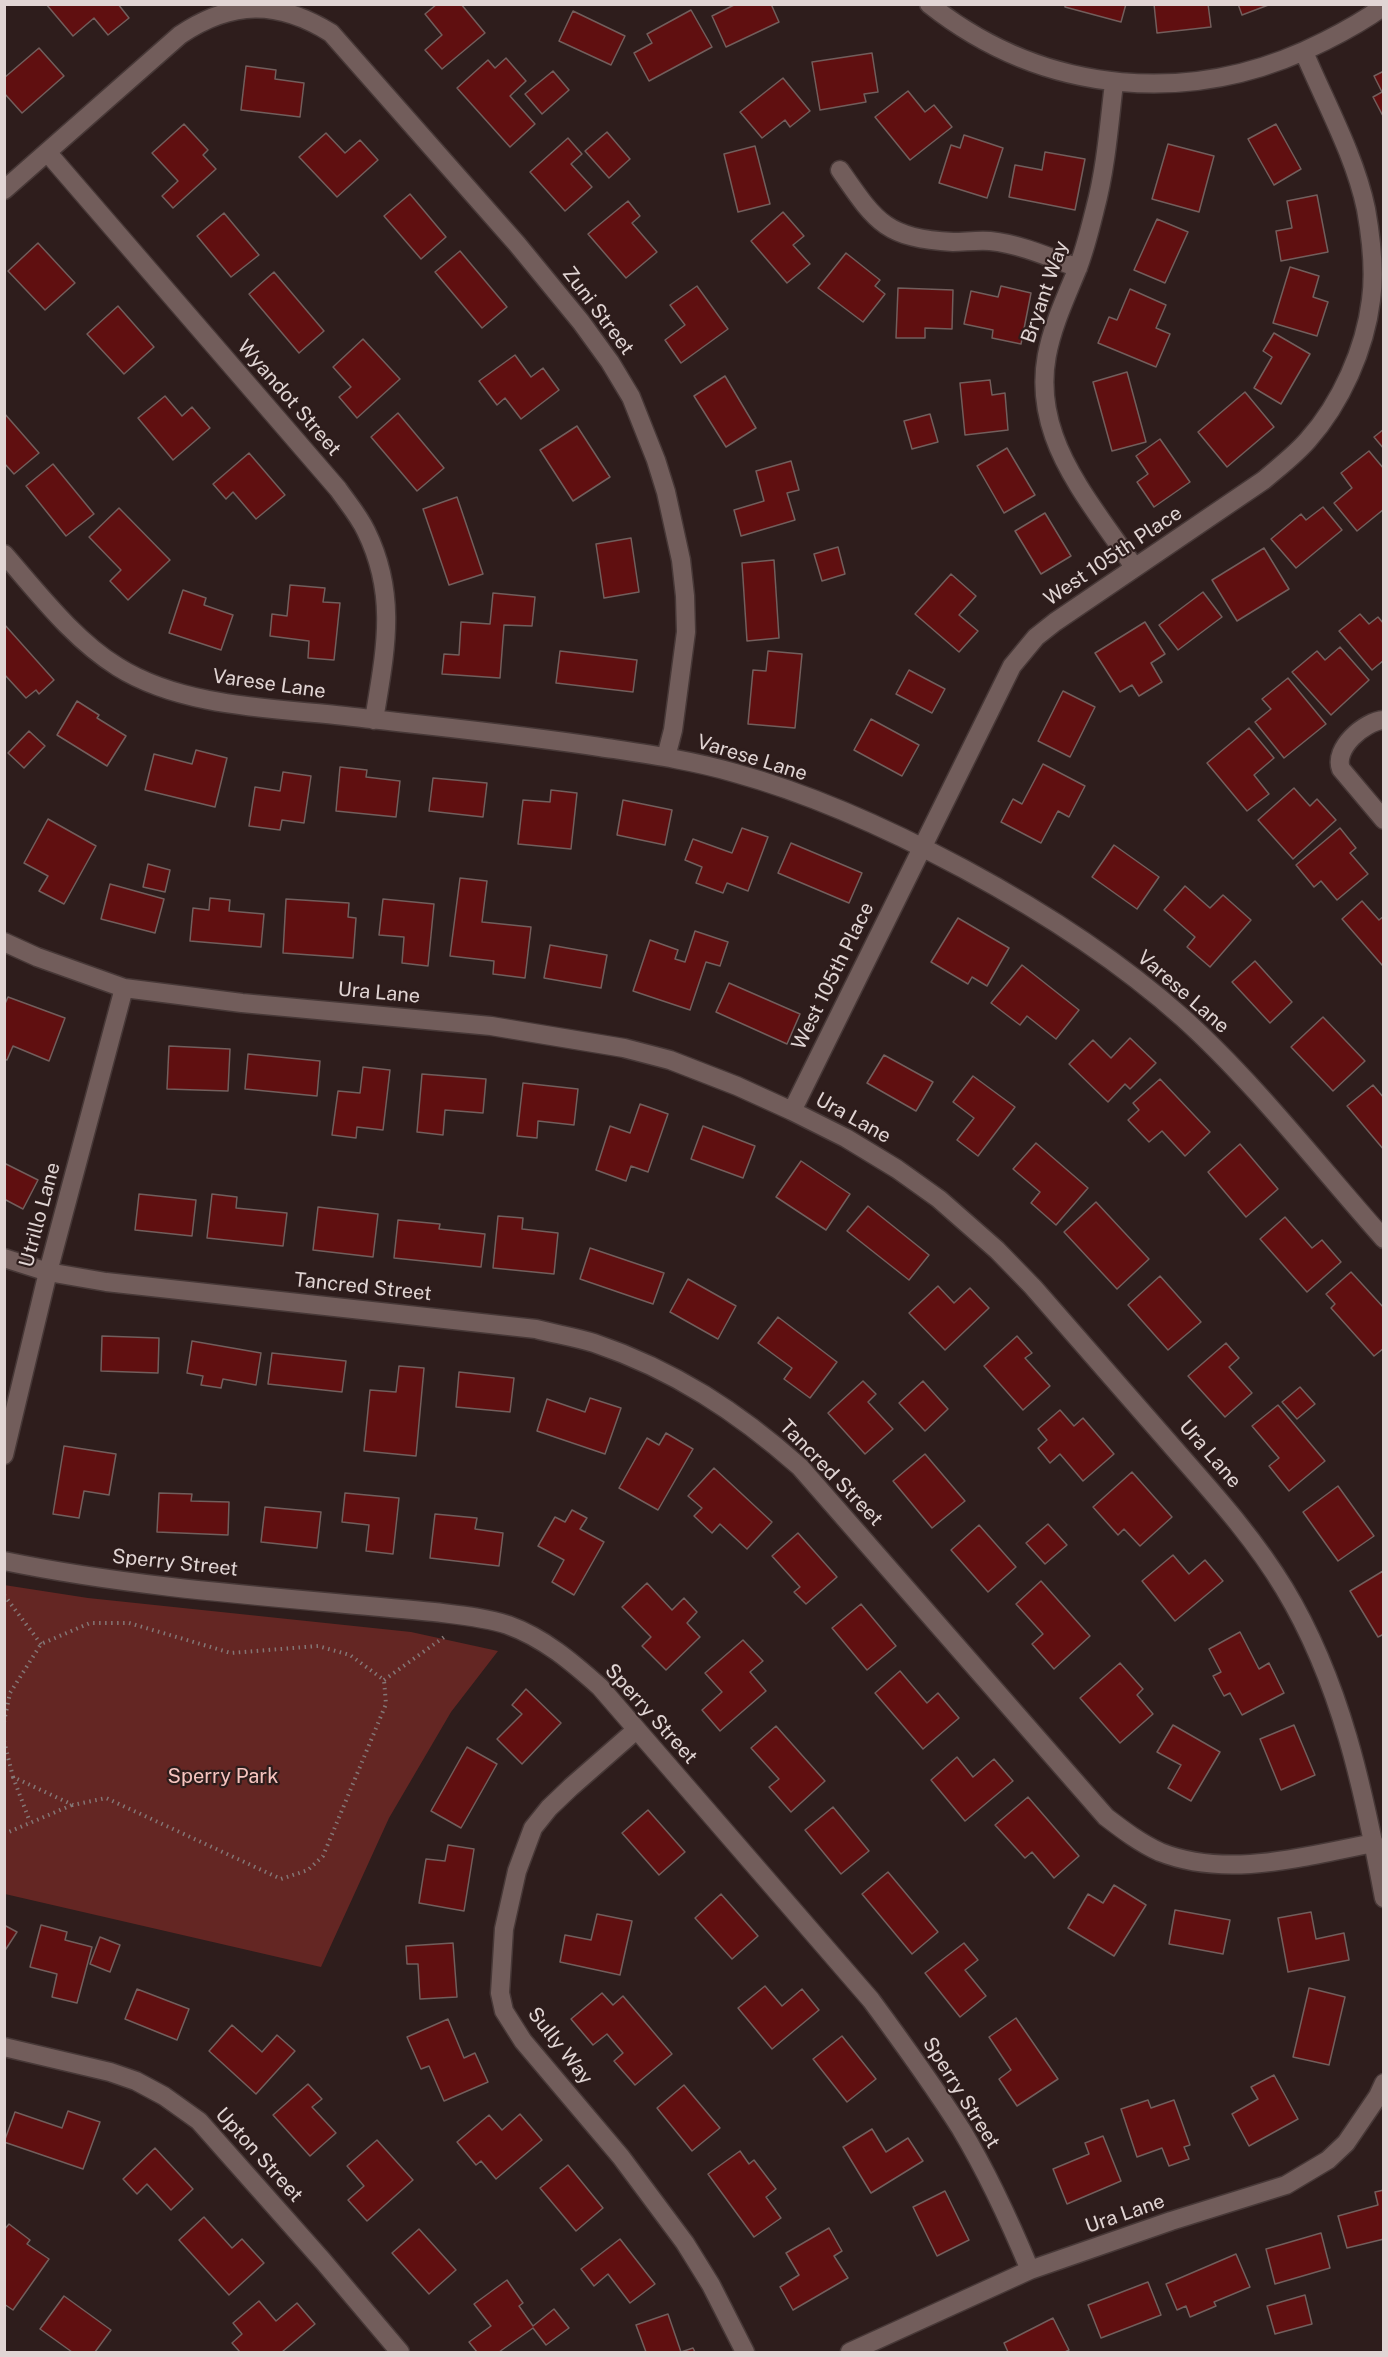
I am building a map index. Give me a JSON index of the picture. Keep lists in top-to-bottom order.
{
  "streets": {
    "street": [
      "Bryant Way",
      "Zuni Street",
      "Wyandot Street",
      "West 105th Place",
      "Varese Lane",
      "Ura Lane",
      "Utrillo Lane",
      "Tancred Street",
      "Sperry Street",
      "Sully Way",
      "Upton Street"
    ]
  },
  "crossings": [
    ["Bryant Way", "West 105th Place"],
    ["Zuni Street", "Wyandot Street"],
    ["Zuni Street", "Varese Lane"],
    ["Wyandot Street", "Varese Lane"],
    ["West 105th Place", "Varese Lane"],
    ["West 105th Place", "Ura Lane"],
    ["Ura Lane", "Utrillo Lane"],
    ["Ura Lane", "Tancred Street"],
    ["Ura Lane", "Sperry Street"],
    ["Utrillo Lane", "Tancred Street"],
    ["Sperry Street", "Sully Way"]
  ],
  "parks": ["Sperry Park"]
}
